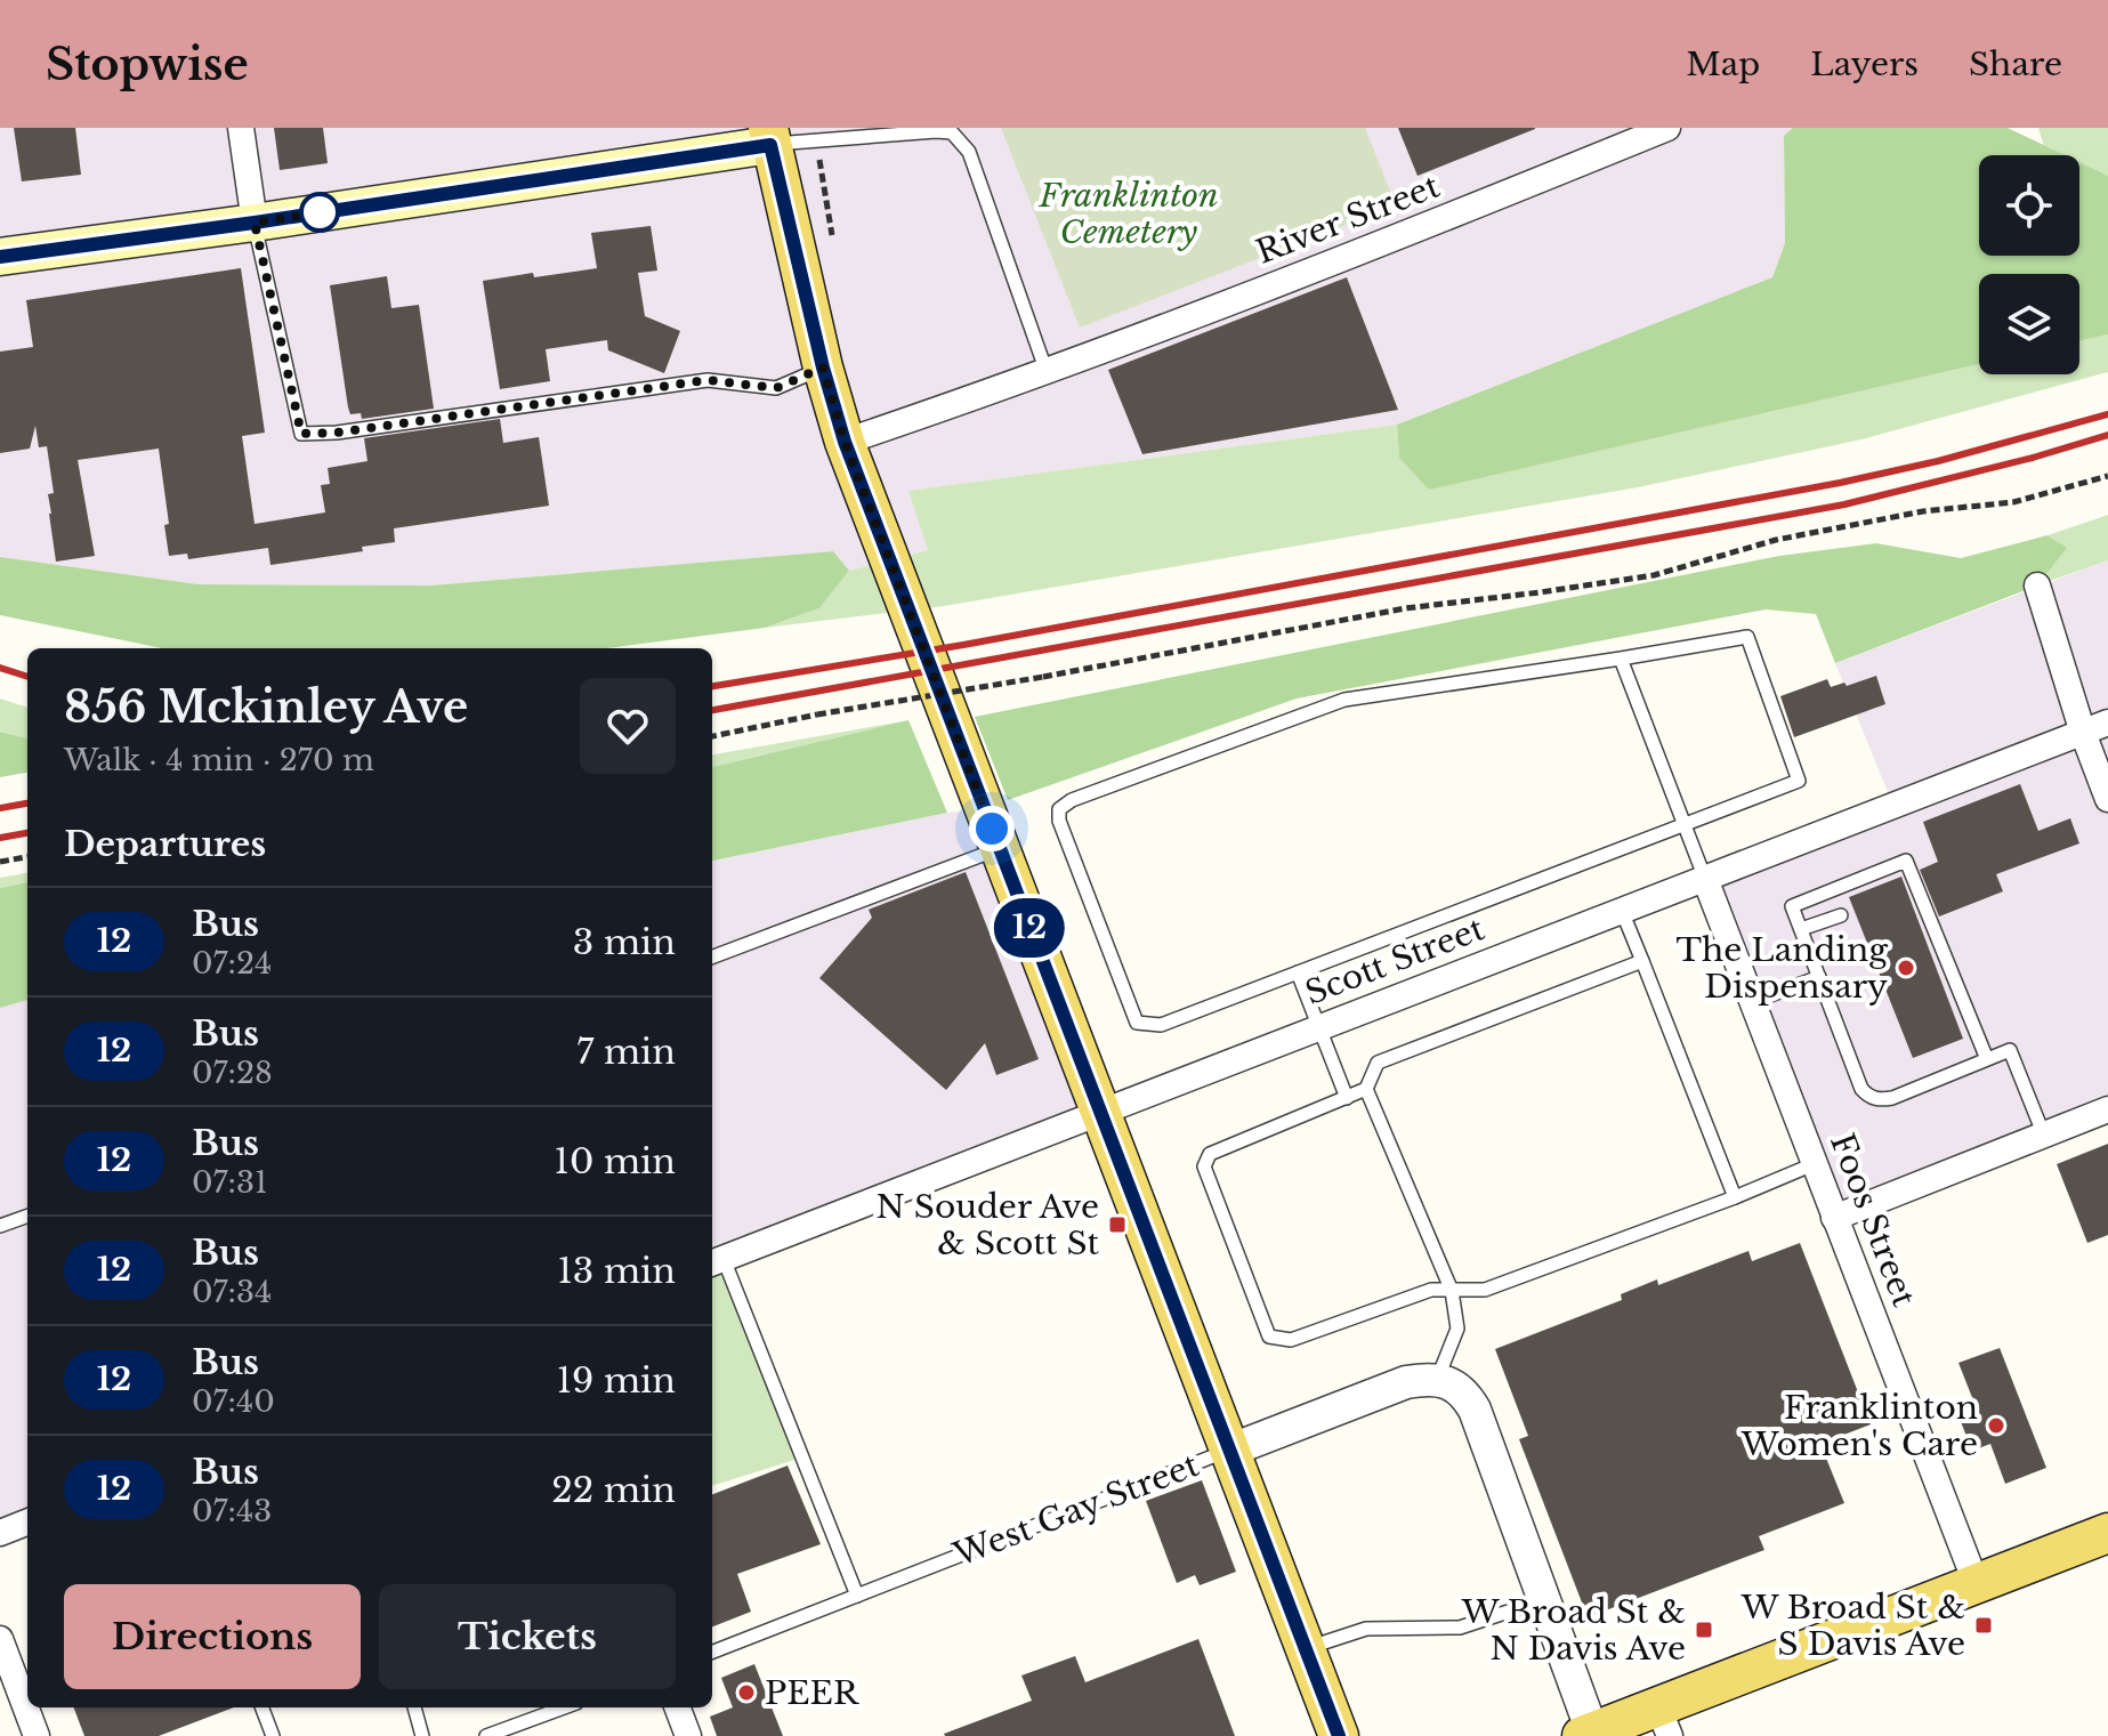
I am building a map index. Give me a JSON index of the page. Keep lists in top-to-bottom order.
{
  "streets": {
    "street": [
      "River Street",
      "Scott Street",
      "Foos Street",
      "West Gay Street"
    ]
  },
  "crossings": [
    ["Scott Street", "Foos Street"]
  ],
  "parks": ["Franklinton Cemetery"],
  "places": {
    "other": ["The Landing Dispensary", "Franklinton Women's Care", "PEER"],
    "transit": ["N Souder Ave & Scott St", "W Broad St & S Davis Ave", "W Broad St & N Davis Ave"]
  },
  "lines": ["bus line 12"],
  "page": {
    "header": "Stopwise",
    "nav": ["Map", "Layers", "Share"],
    "on_map": "12",
    "heading": [
      ["856 Mckinley Ave", "Walk · 4 min · 270 m"],
      "Departures"
    ],
    "list": [
      {
        "mark": "12",
        "name": "Bus",
        "note": "07:24",
        "value": "3 min"
      },
      {
        "mark": "12",
        "name": "Bus",
        "note": "07:28",
        "value": "7 min"
      },
      {
        "mark": "12",
        "name": "Bus",
        "note": "07:31",
        "value": "10 min"
      },
      {
        "mark": "12",
        "name": "Bus",
        "note": "07:34",
        "value": "13 min"
      },
      {
        "mark": "12",
        "name": "Bus",
        "note": "07:40",
        "value": "19 min"
      },
      {
        "mark": "12",
        "name": "Bus",
        "note": "07:43",
        "value": "22 min"
      }
    ],
    "buttons": ["Directions", "Tickets"]
  }
}
